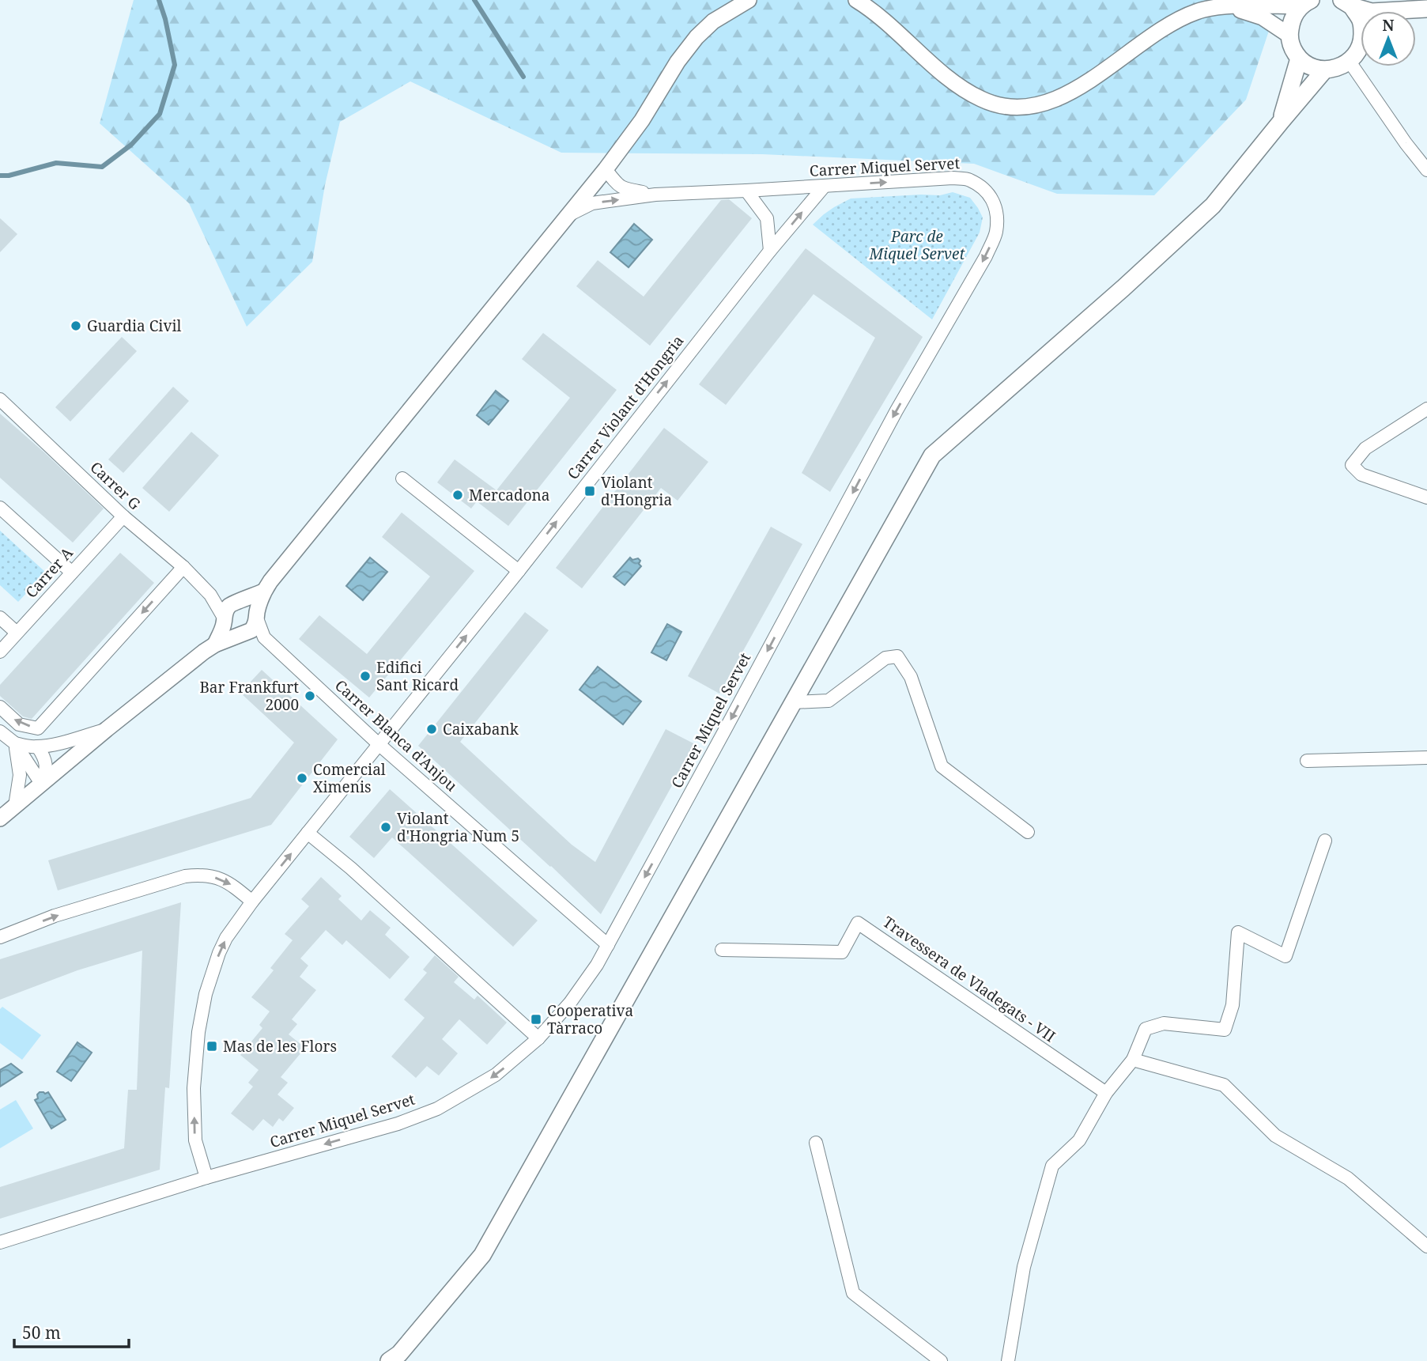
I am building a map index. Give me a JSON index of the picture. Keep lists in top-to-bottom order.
{
  "streets": {
    "street": [
      "Carrer Miquel Servet",
      "Carrer Violant d'Hongria",
      "Carrer G",
      "Carrer A",
      "Carrer Blanca d'Anjou",
      "Travessera de Vladegats - VII"
    ]
  },
  "crossings": [
    ["Carrer Miquel Servet", "Carrer Violant d'Hongria"],
    ["Carrer Miquel Servet", "Carrer Blanca d'Anjou"],
    ["Carrer Violant d'Hongria", "Carrer Blanca d'Anjou"],
    ["Carrer G", "Carrer A"],
    ["Carrer G", "Carrer Blanca d'Anjou"]
  ],
  "one_way": ["Carrer Violant d'Hongria"],
  "parks": ["Parc de Miquel Servet"],
  "places": {
    "other": [
      "Guardia Civil",
      "Mercadona",
      "Edifici Sant Ricard",
      "Bar Frankfurt 2000",
      "Caixabank",
      "Comercial Ximenis",
      "Violant d'Hongria Num 5"
    ],
    "transit": ["Violant d'Hongria", "Cooperativa Tàrraco", "Mas de les Flors"]
  },
  "scale_bar": "50 m",
  "north": "top"
}
